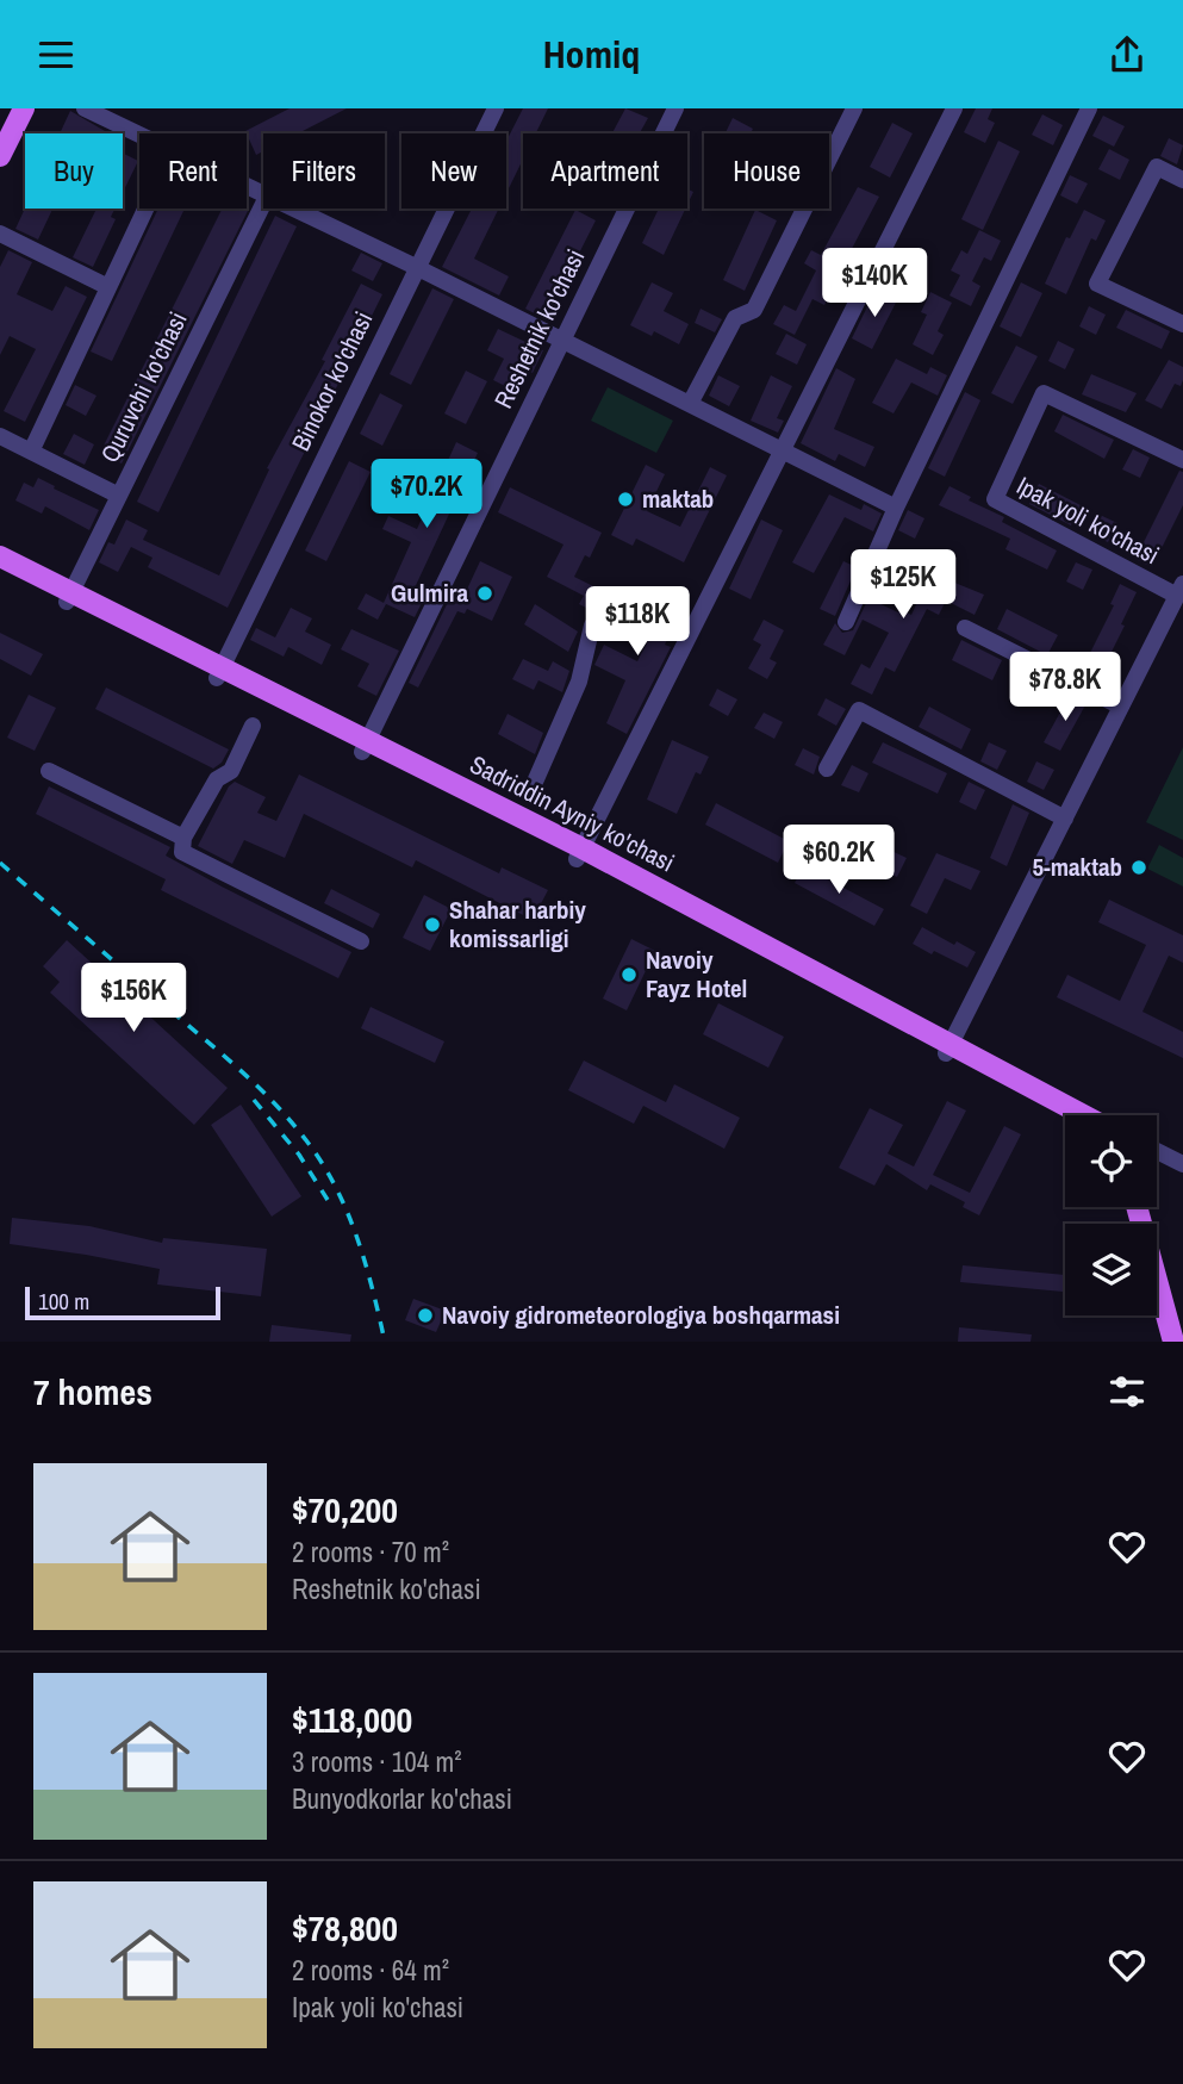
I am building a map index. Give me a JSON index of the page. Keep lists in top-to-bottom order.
{
  "streets": {
    "main road": ["Sadriddin Ayniy ko'chasi"],
    "street": [
      "Reshetnik ko'chasi",
      "Binokor ko'chasi",
      "Quruvchi ko'chasi",
      "Ipak yoli ko'chasi"
    ]
  },
  "crossings": [
    ["Reshetnik ko'chasi", "Sadriddin Ayniy ko'chasi"],
    ["Binokor ko'chasi", "Sadriddin Ayniy ko'chasi"],
    ["Quruvchi ko'chasi", "Sadriddin Ayniy ko'chasi"],
    ["Ipak yoli ko'chasi", "Sadriddin Ayniy ko'chasi"]
  ],
  "places": [
    "maktab",
    "Gulmira",
    "5-maktab",
    "Shahar harbiy komissarligi",
    "Navoiy Fayz Hotel",
    "Navoiy gidrometeorologiya boshqarmasi"
  ],
  "scale_bar": "100 m",
  "page": {
    "header": "Homiq",
    "chip": [
      "Buy",
      "Rent",
      "Filters",
      "New",
      "Apartment",
      "House"
    ],
    "price": [
      "$140K",
      "$70.2K",
      "$125K",
      "$118K",
      "$78.8K",
      "$60.2K",
      "$156K"
    ],
    "scale": "100 m",
    "heading": "7 homes",
    "list": [
      {
        "name": "$70,200",
        "note": "2 rooms · 70 m² · Reshetnik ko'chasi"
      },
      {
        "name": "$118,000",
        "note": "3 rooms · 104 m² · Bunyodkorlar ko'chasi"
      },
      {
        "name": "$78,800",
        "note": "2 rooms · 64 m² · Ipak yoli ko'chasi"
      }
    ]
  }
}
